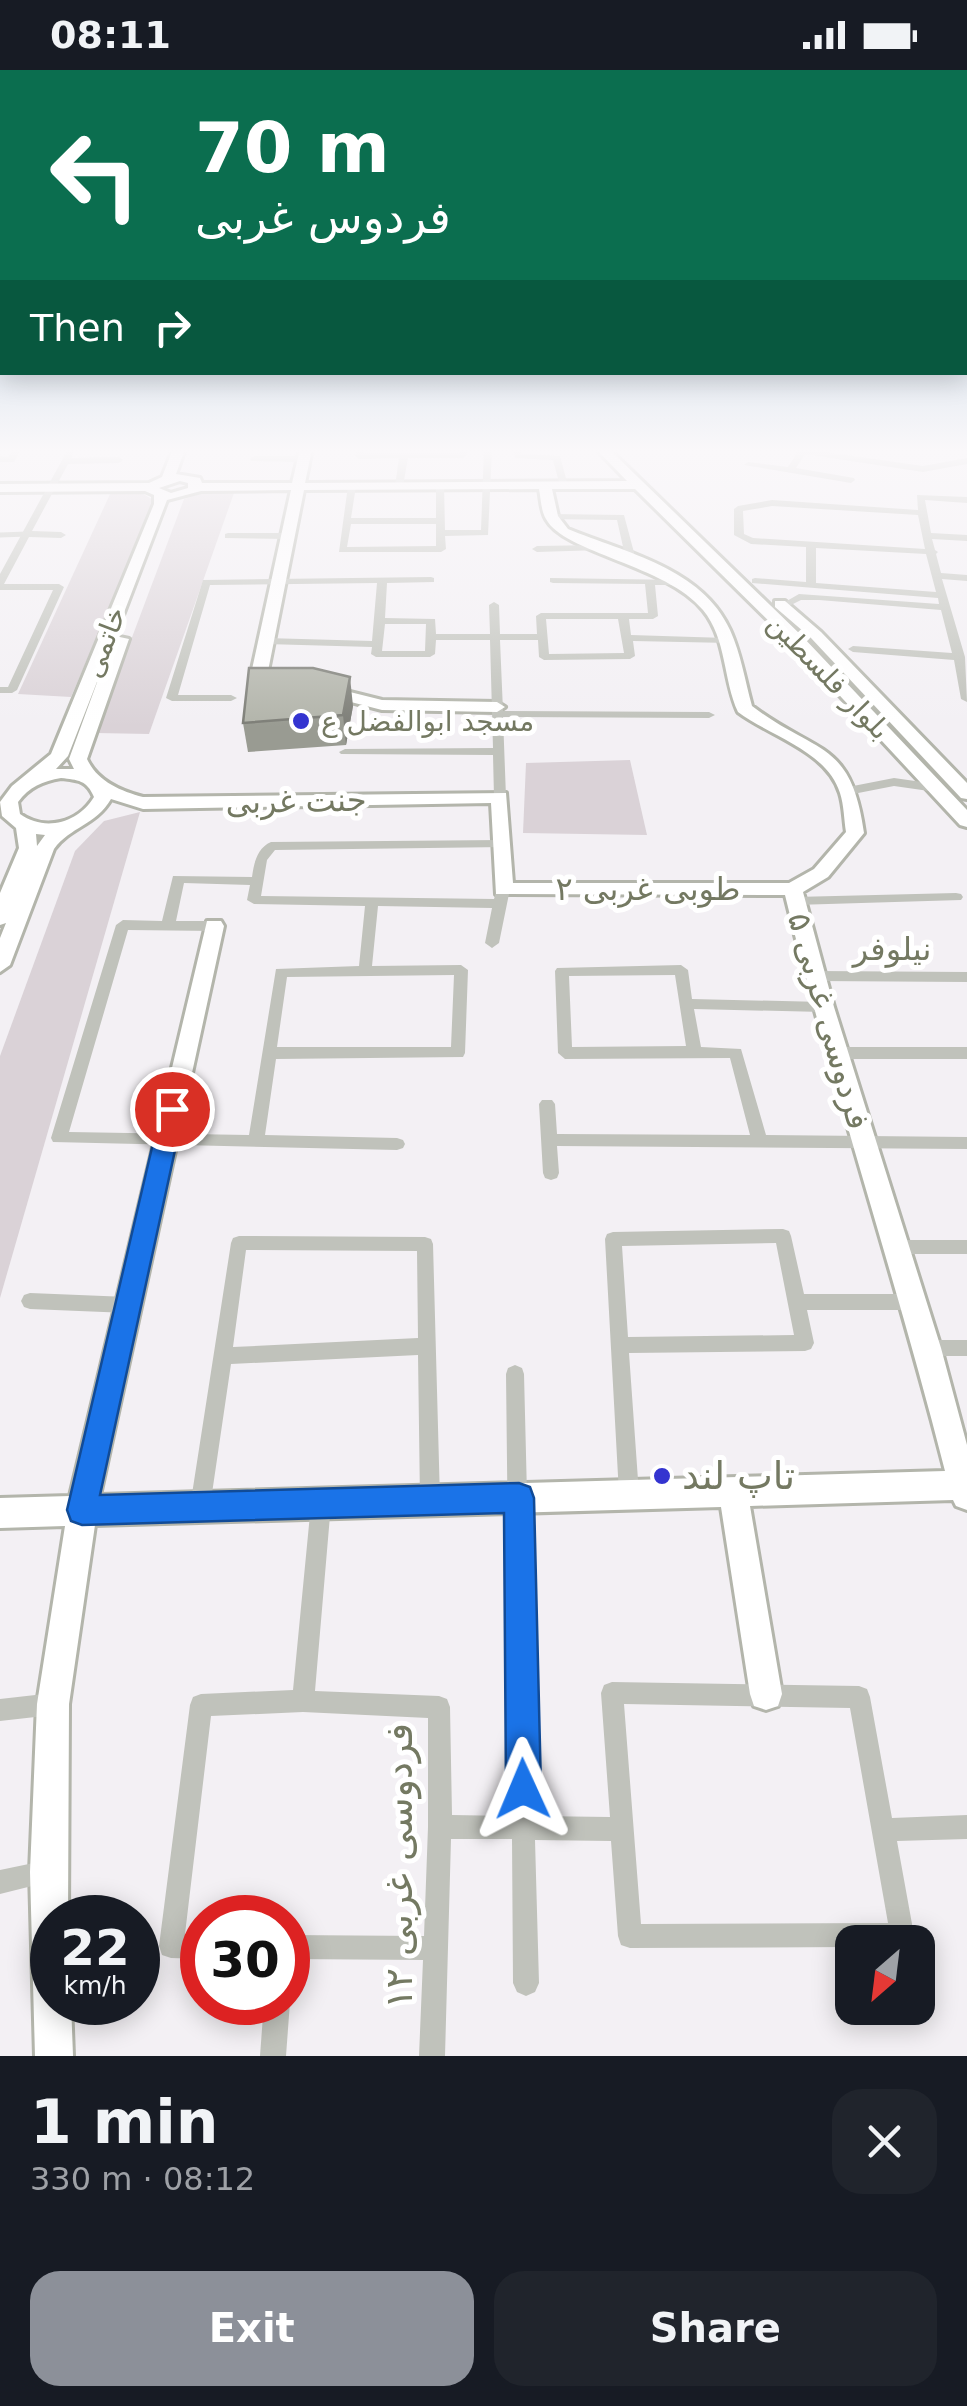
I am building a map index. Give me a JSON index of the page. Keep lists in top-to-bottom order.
{
  "streets": {
    "street": [
      "خاتمی",
      "بلوار فلسطین",
      "جنت غربی",
      "طوبی غربی ۲",
      "نیلوفر",
      "فردوسی غربی ۵",
      "فردوسی غربی ۱۲"
    ]
  },
  "crossings": [
    ["خاتمی", "جنت غربی"],
    ["طوبی غربی ۲", "فردوسی غربی ۵"],
    ["نیلوفر", "فردوسی غربی ۵"]
  ],
  "places": ["مسجد ابوالفضل ع", "تاپ لند"],
  "north": "bottom left",
  "page": {
    "status": "08:11",
    "turn": ["70 m", "فردوس غربی"],
    "then": "Then",
    "speed": "22 km/h",
    "limit": "30",
    "heading": ["1 min", "330 m · 08:12"],
    "buttons": ["Exit", "Share"]
  }
}
